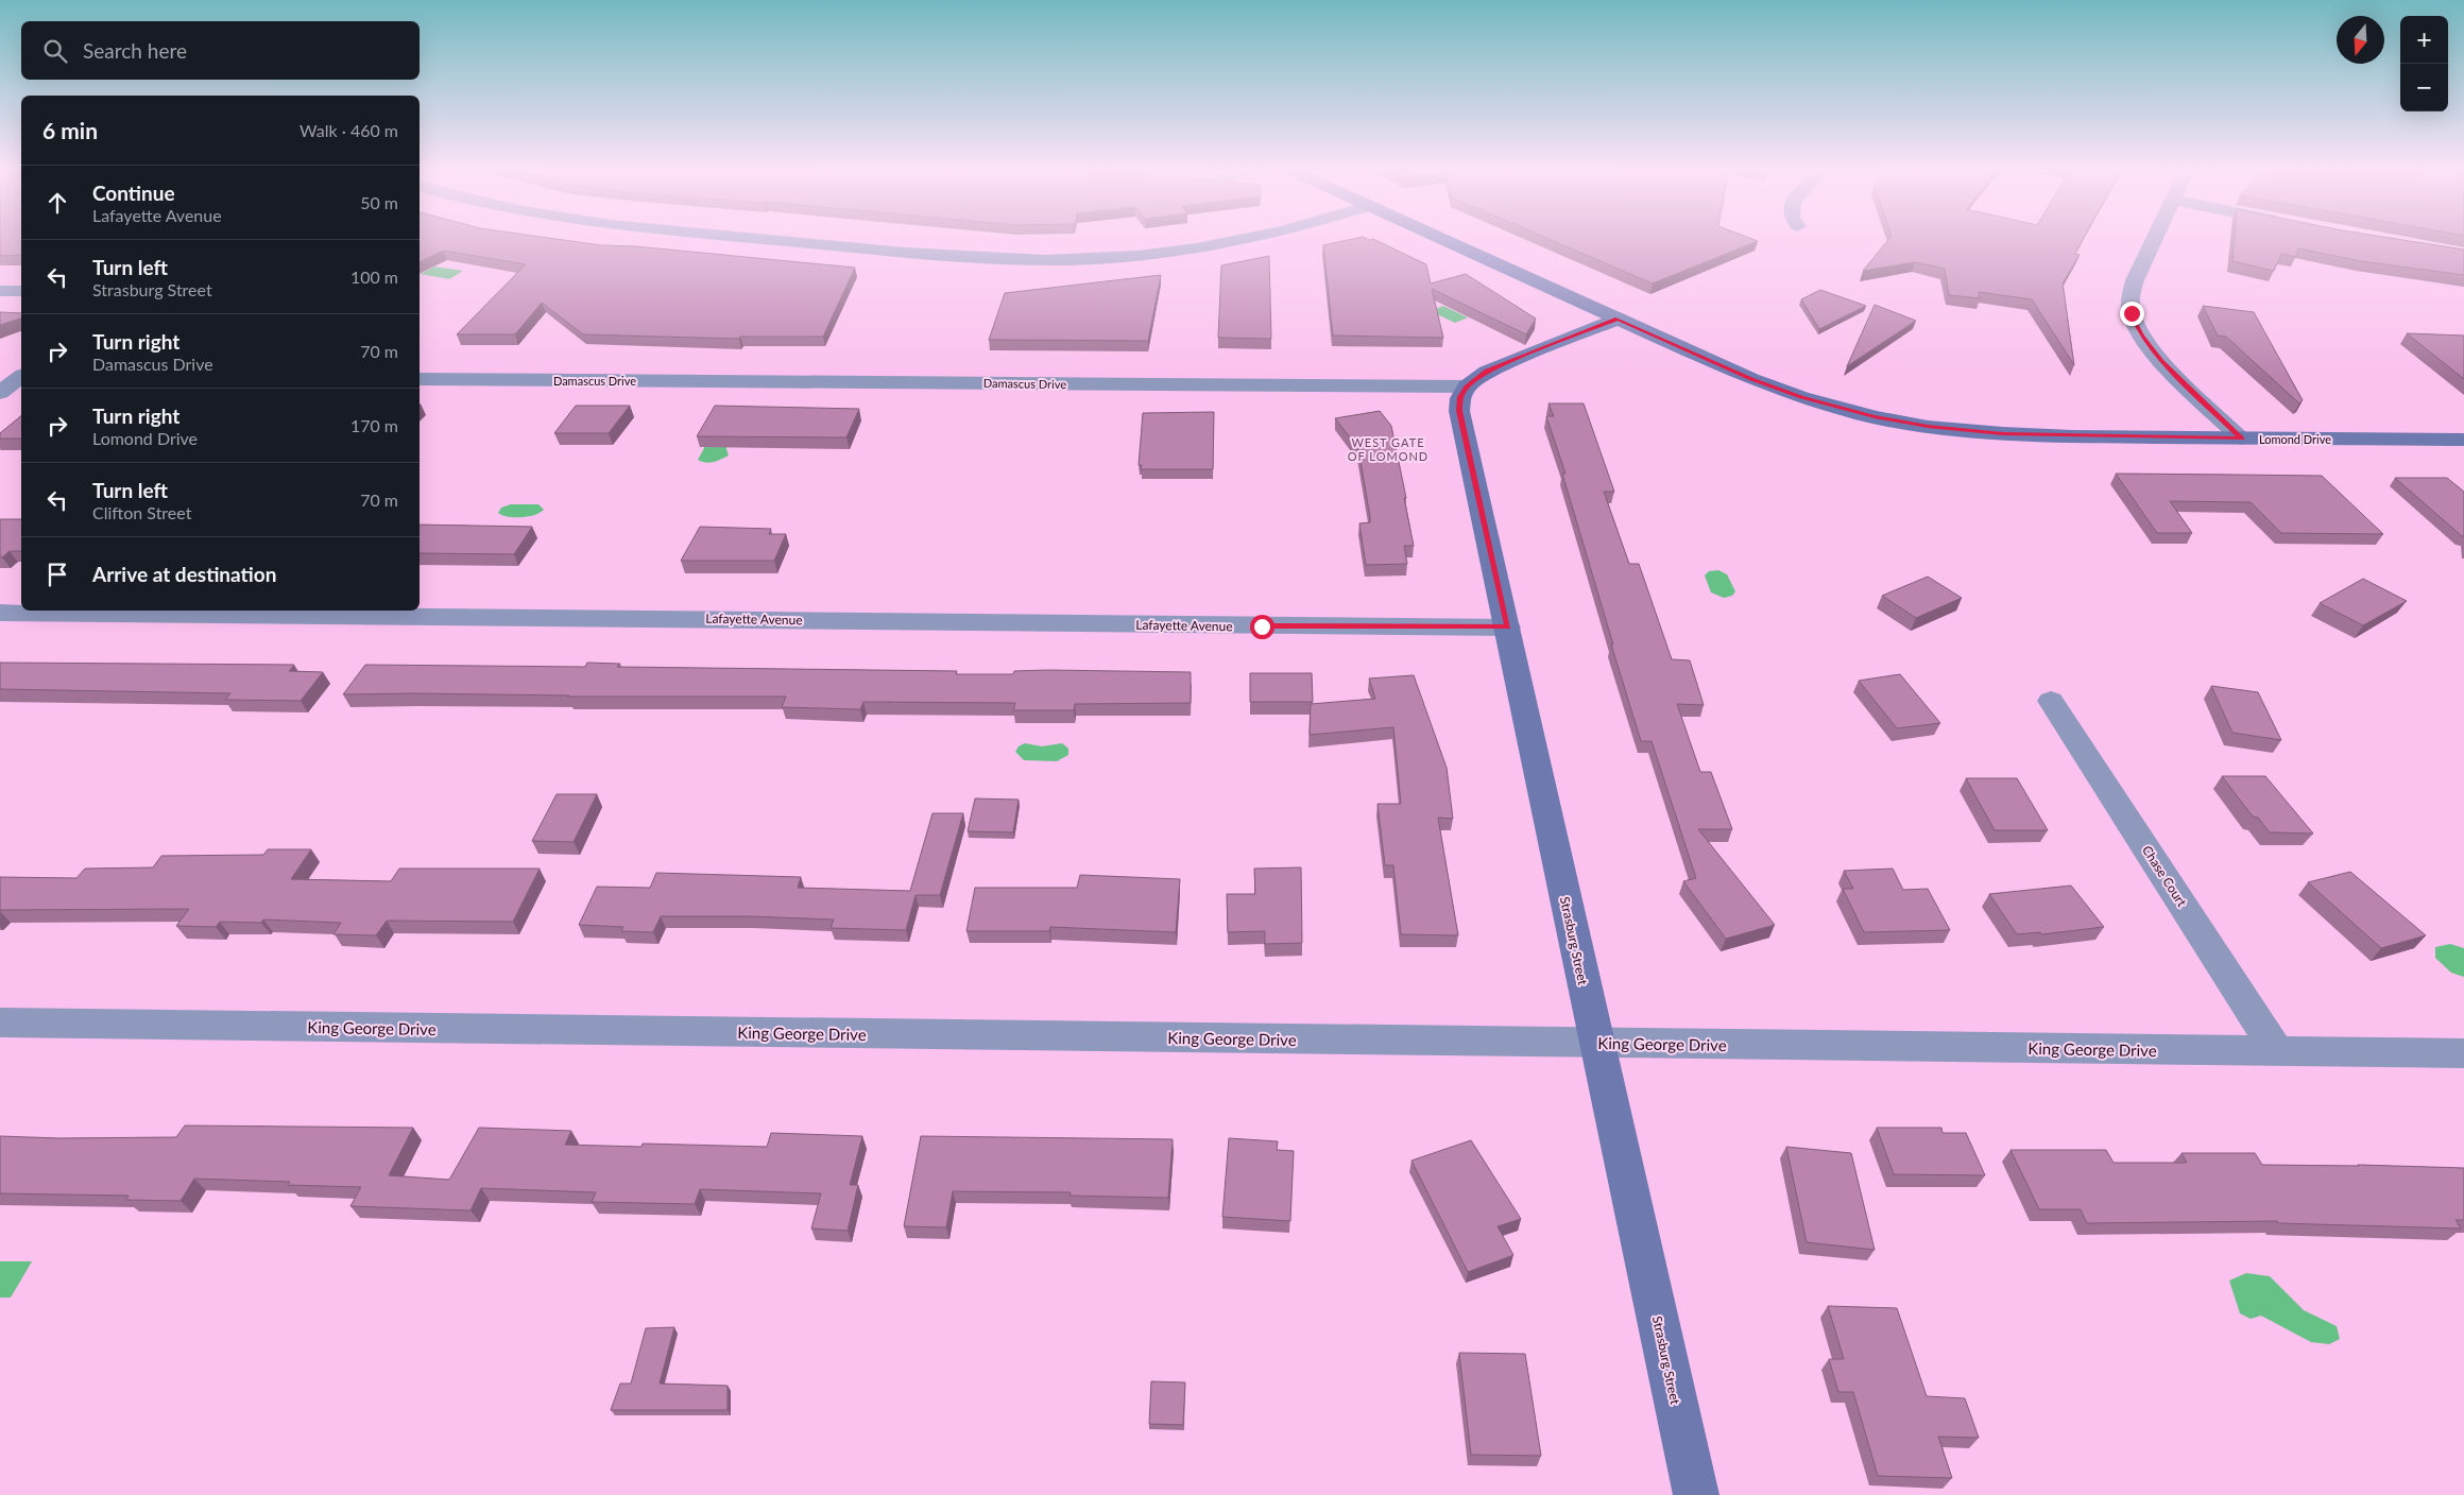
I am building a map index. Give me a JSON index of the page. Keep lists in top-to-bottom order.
{
  "streets": {
    "main road": ["Lomond Drive", "Strasburg Street"],
    "street": [
      "Damascus Drive",
      "Lafayette Avenue",
      "Chase Court",
      "King George Drive"
    ]
  },
  "crossings": [
    ["Damascus Drive", "Strasburg Street"],
    ["Lafayette Avenue", "Strasburg Street"],
    ["Chase Court", "King George Drive"],
    ["Strasburg Street", "King George Drive"]
  ],
  "districts": ["WEST GATE OF LOMOND"],
  "north": "bottom",
  "page": {
    "map_buttons": ["+", "−"],
    "search": "Search here",
    "heading": ["6 min", "Walk · 460 m"],
    "list": [
      ["Continue", "Lafayette Avenue", "50 m"],
      ["Turn left", "Strasburg Street", "100 m"],
      ["Turn right", "Damascus Drive", "70 m"],
      ["Turn right", "Lomond Drive", "170 m"],
      ["Turn left", "Clifton Street", "70 m"],
      "Arrive at destination"
    ]
  }
}
